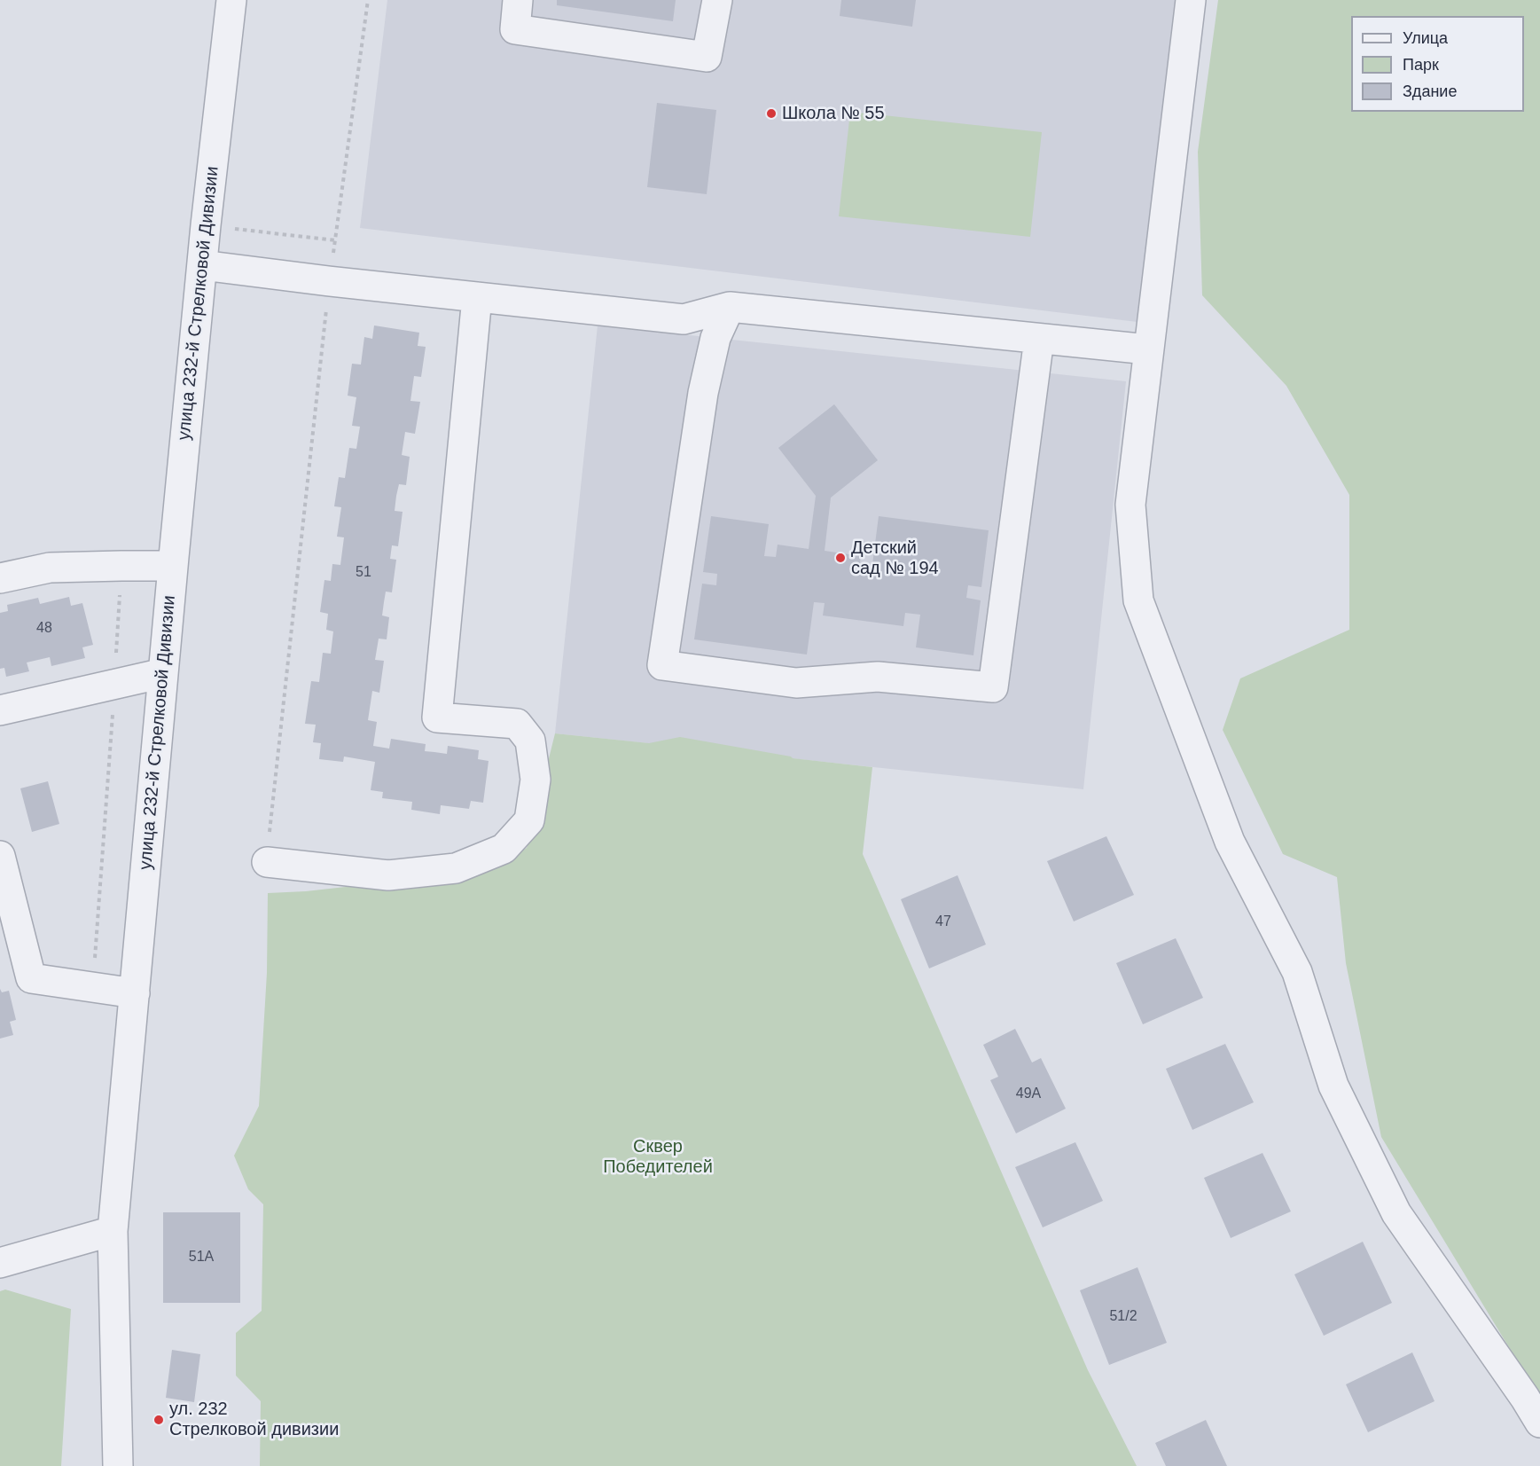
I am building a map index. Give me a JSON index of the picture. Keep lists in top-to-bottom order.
{
  "streets": {
    "street": ["улица 232-й Стрелковой Дивизии"]
  },
  "parks": ["Сквер Победителей"],
  "places": ["Школа № 55", "Детский сад № 194", "ул. 232 Стрелковой дивизии"],
  "house_numbers": [
    "51",
    "48",
    "47",
    "49А",
    "51А",
    "51/2"
  ],
  "legend": ["Улица", "Парк", "Здание"]
}
